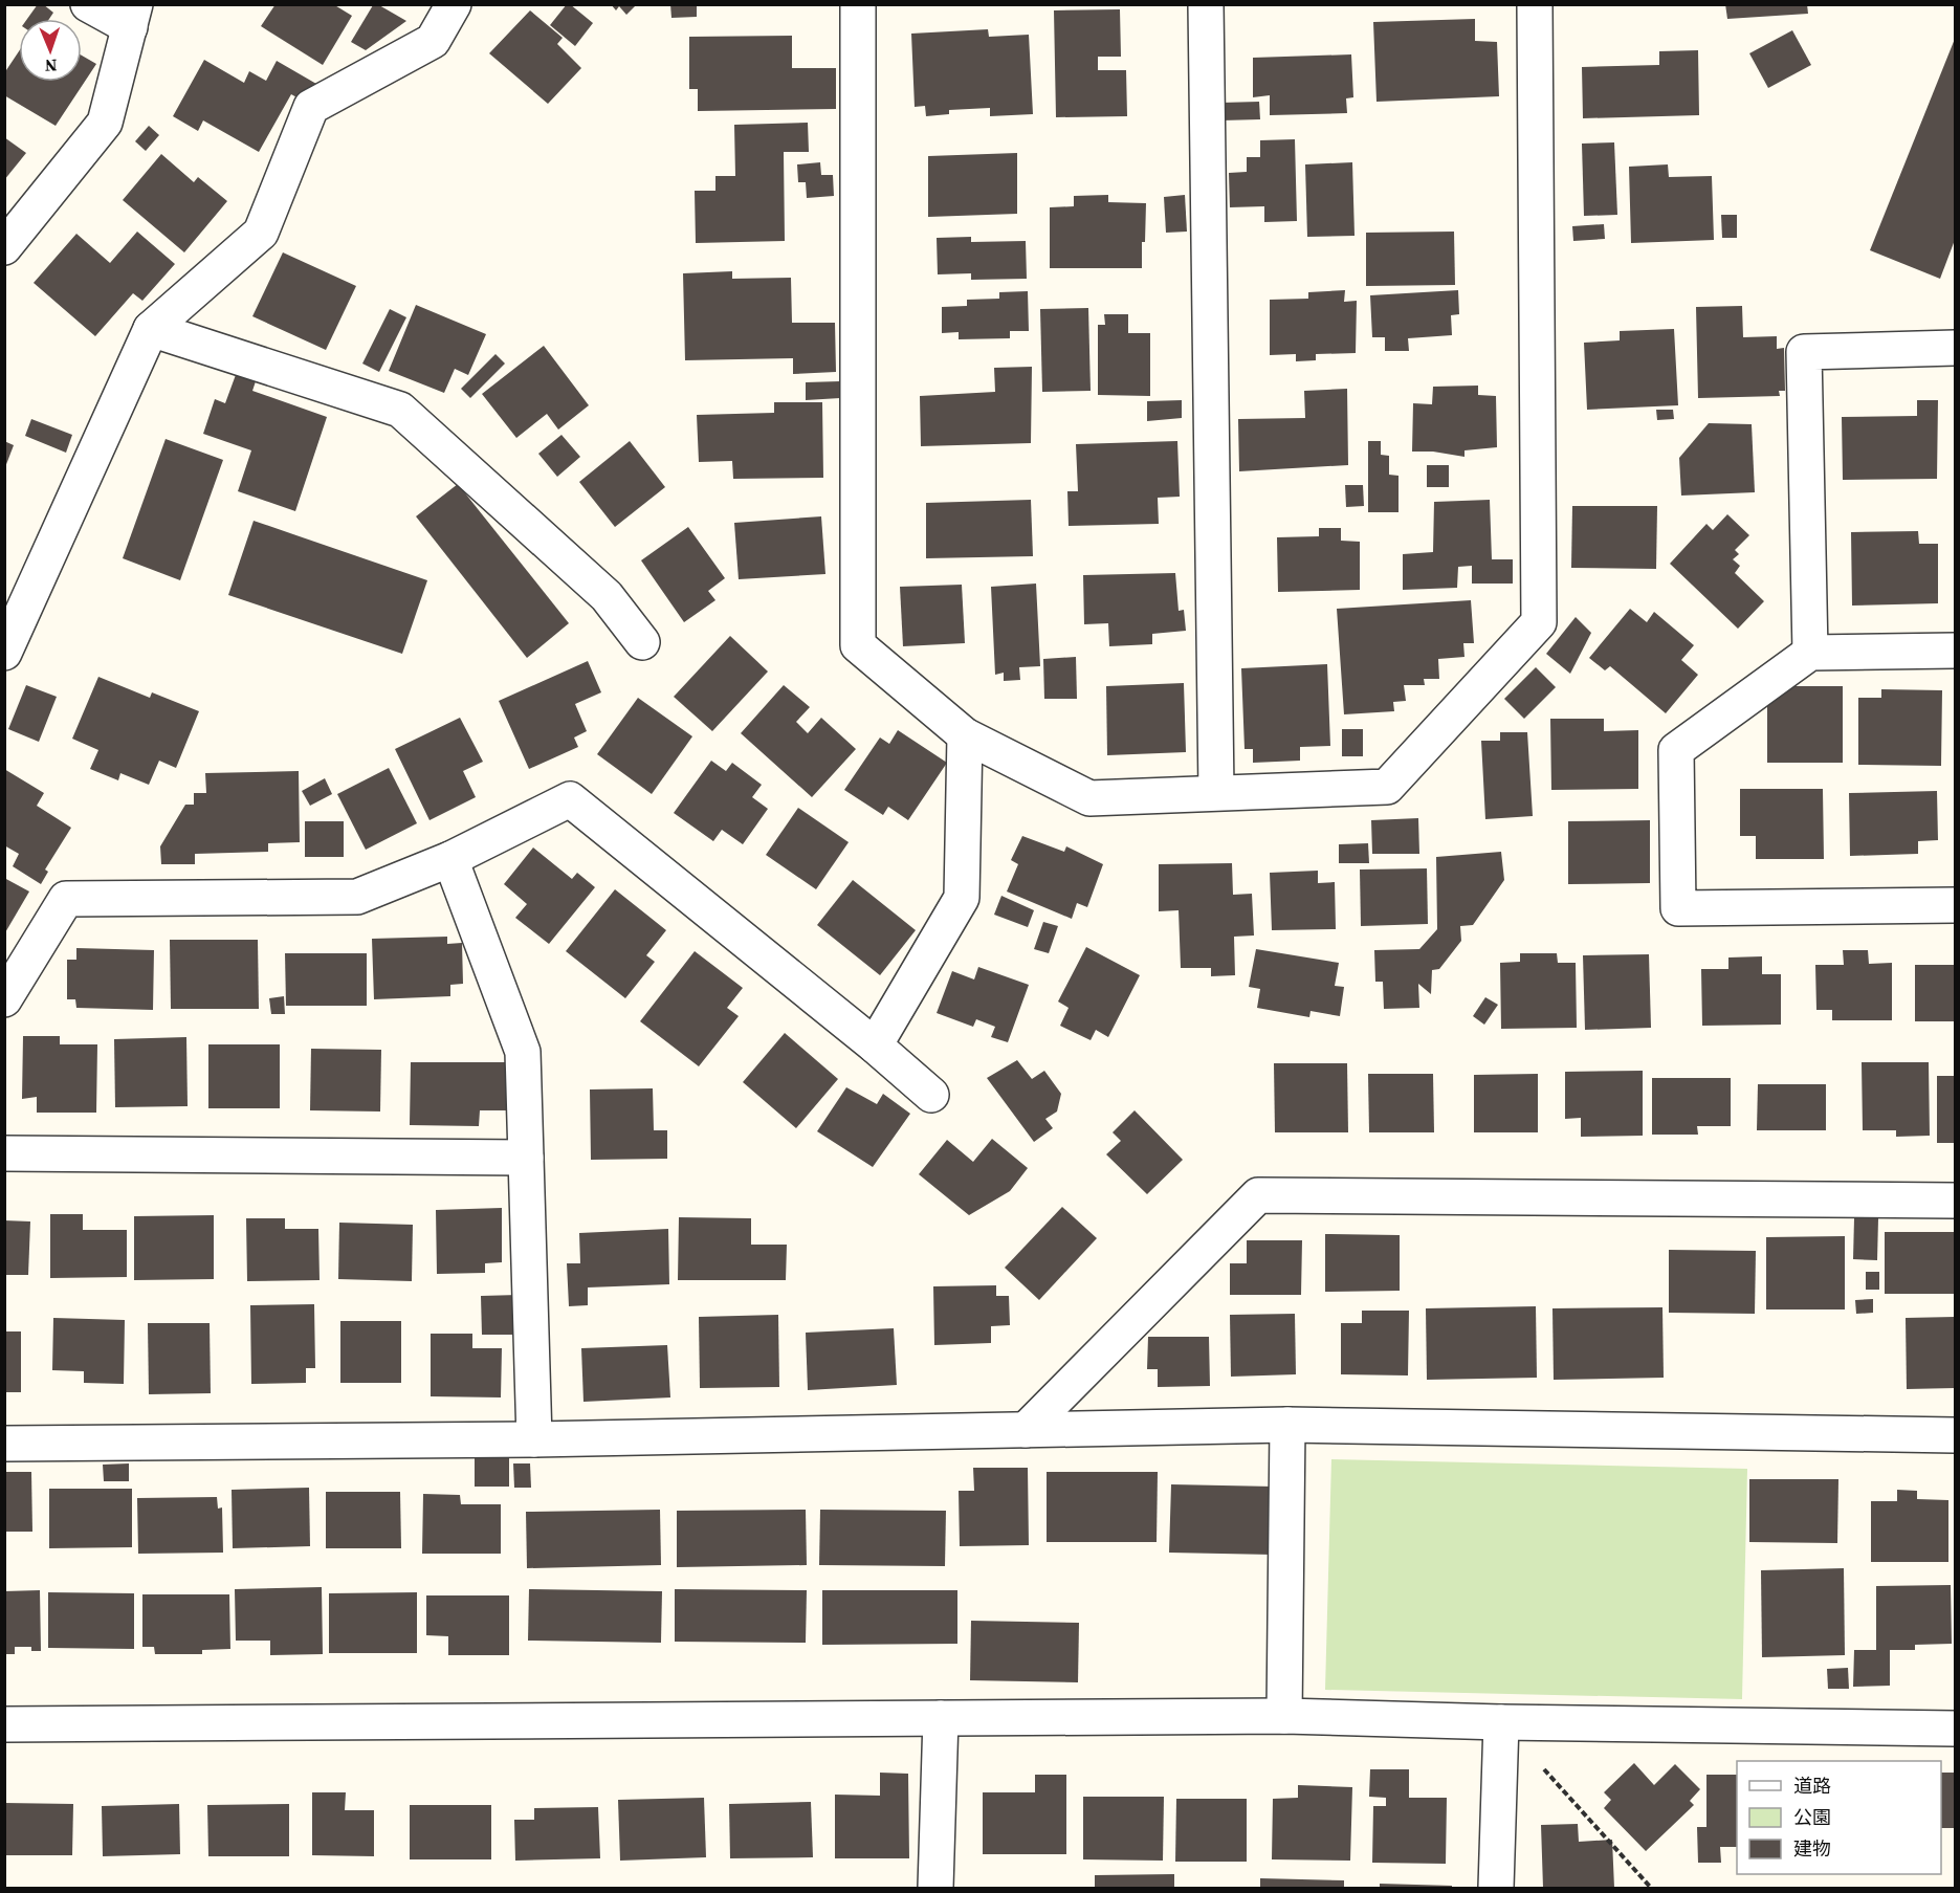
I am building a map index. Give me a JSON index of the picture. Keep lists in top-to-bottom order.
{
  "legend": ["道路", "公園", "建物"],
  "north": "bottom"
}
